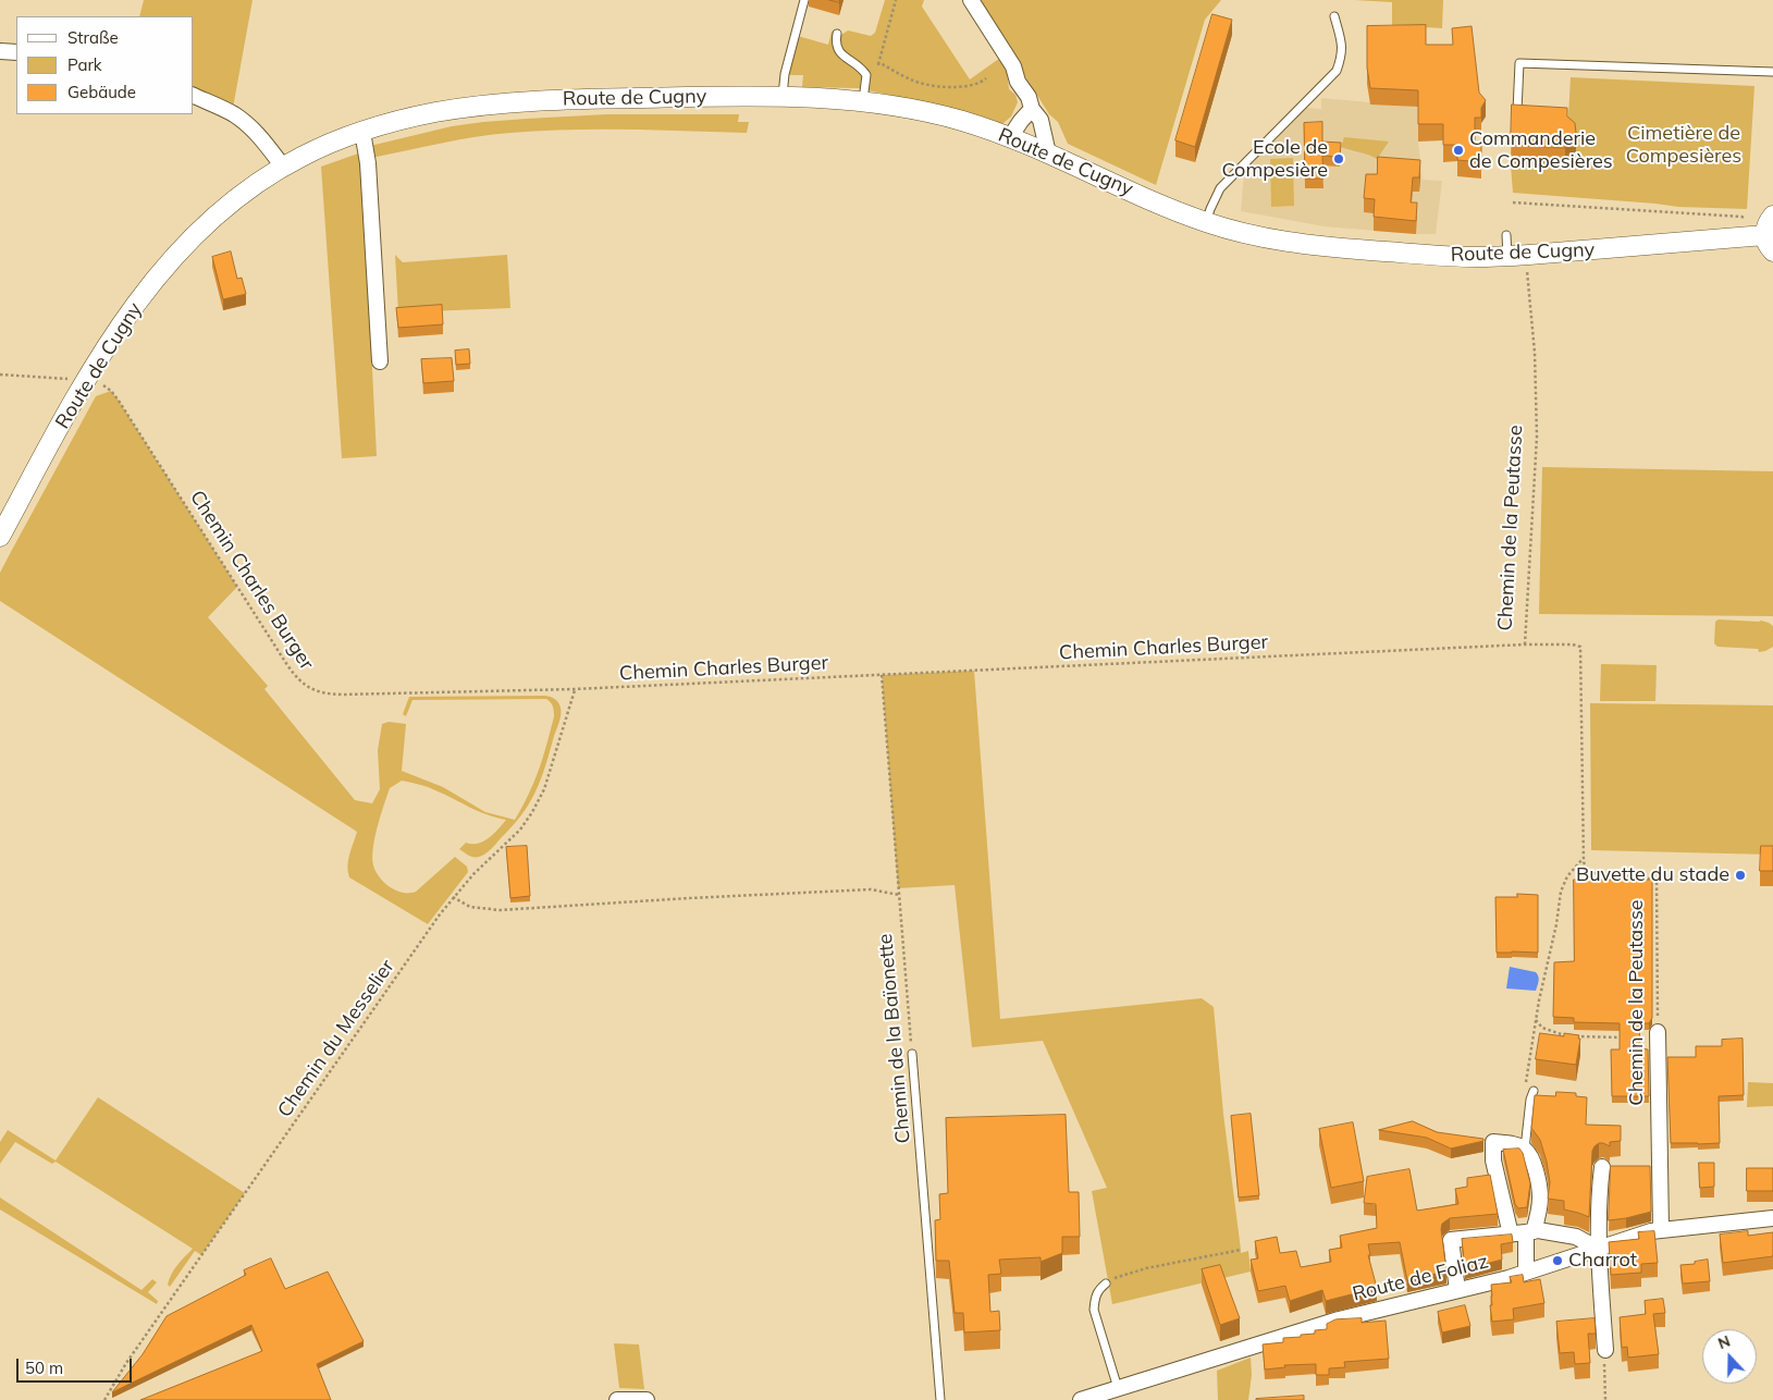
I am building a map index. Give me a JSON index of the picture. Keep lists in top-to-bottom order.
{
  "streets": {
    "street": ["Route de Cugny", "Chemin de la Peutasse", "Route de Foliaz"],
    "lane": ["Chemin de la Baïonette"],
    "path": ["Chemin Charles Burger", "Chemin du Messelier"]
  },
  "crossings": [
    ["Route de Cugny", "Chemin Charles Burger"],
    ["Chemin de la Peutasse", "Chemin Charles Burger"],
    ["Chemin de la Peutasse", "Route de Foliaz"],
    ["Chemin Charles Burger", "Chemin du Messelier"],
    ["Chemin Charles Burger", "Chemin de la Baïonette"]
  ],
  "parks": ["Cimetière de Compesières"],
  "places": [
    "Commanderie de Compesières",
    "Ecole de Compesière",
    "Buvette du stade",
    "Charrot"
  ],
  "legend": ["Straße", "Park", "Gebäude"],
  "scale_bar": "50 m",
  "north": "top"
}
